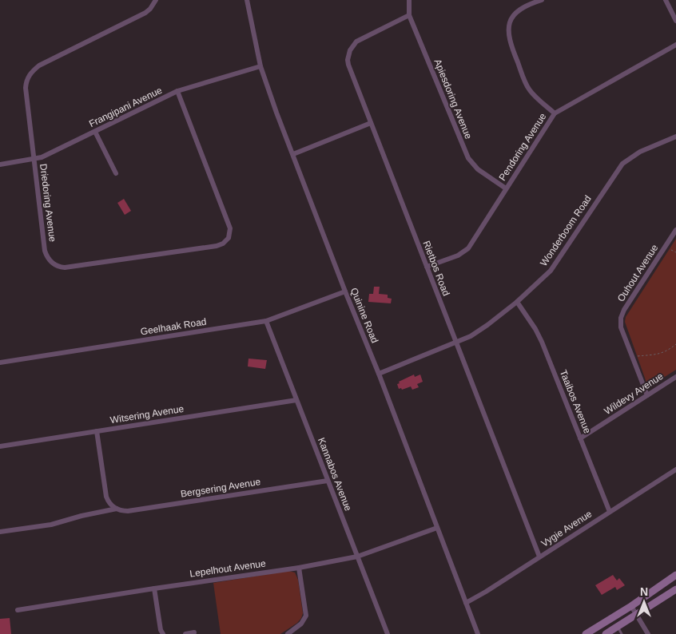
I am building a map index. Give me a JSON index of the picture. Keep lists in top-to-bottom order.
{
  "streets": {
    "street": [
      "Apiesdoring Avenue",
      "Frangipani Avenue",
      "Pendoring Avenue",
      "Driedoring Avenue",
      "Wonderboom Road",
      "Rietbos Road",
      "Ouhout Avenue",
      "Quinine Road",
      "Geelhaak Road",
      "Wildevy Avenue",
      "Taaibos Avenue",
      "Witsering Avenue",
      "Kannabos Avenue",
      "Bergsering Avenue",
      "Vygie Avenue",
      "Lepelhout Avenue"
    ]
  },
  "crossings": [
    ["Apiesdoring Avenue", "Pendoring Avenue"],
    ["Apiesdoring Avenue", "Rietbos Road"],
    ["Frangipani Avenue", "Driedoring Avenue"],
    ["Frangipani Avenue", "Quinine Road"],
    ["Pendoring Avenue", "Rietbos Road"],
    ["Wonderboom Road", "Rietbos Road"],
    ["Wonderboom Road", "Quinine Road"],
    ["Wonderboom Road", "Taaibos Avenue"],
    ["Rietbos Road", "Vygie Avenue"],
    ["Ouhout Avenue", "Wildevy Avenue"],
    ["Quinine Road", "Geelhaak Road"],
    ["Quinine Road", "Vygie Avenue"],
    ["Quinine Road", "Lepelhout Avenue"],
    ["Geelhaak Road", "Kannabos Avenue"],
    ["Wildevy Avenue", "Taaibos Avenue"],
    ["Taaibos Avenue", "Vygie Avenue"],
    ["Witsering Avenue", "Kannabos Avenue"],
    ["Kannabos Avenue", "Bergsering Avenue"],
    ["Kannabos Avenue", "Lepelhout Avenue"]
  ],
  "north": "top"
}
